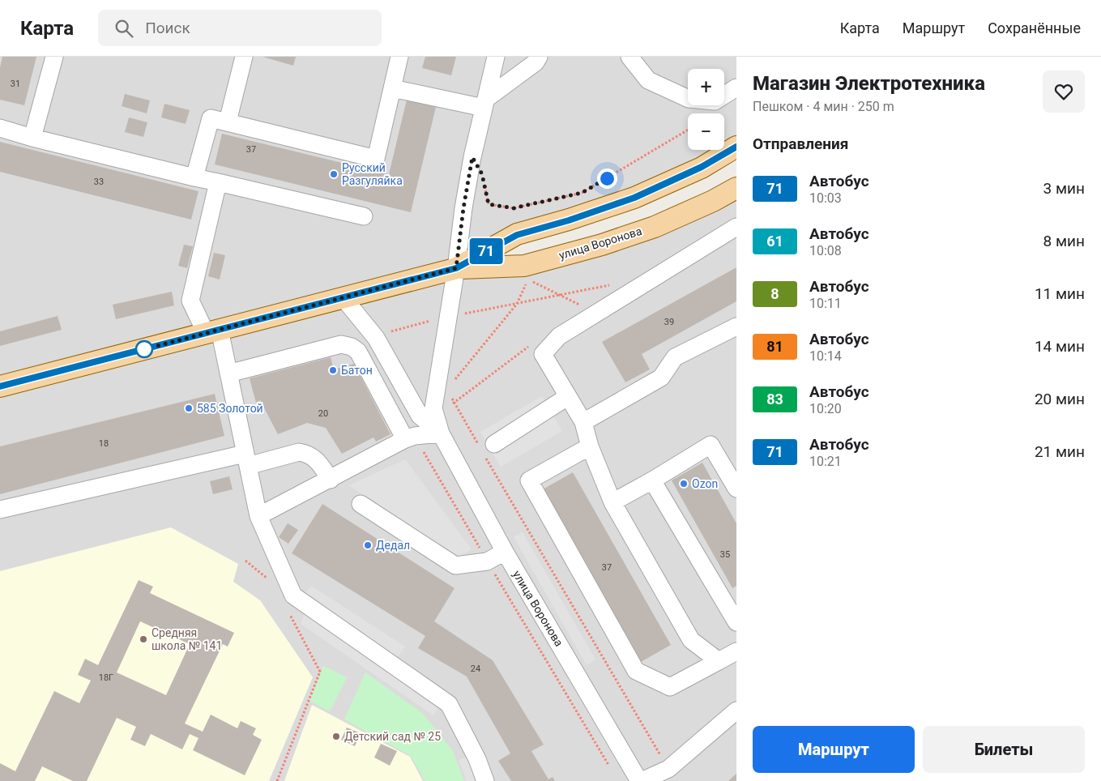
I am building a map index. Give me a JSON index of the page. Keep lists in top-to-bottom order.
{
  "streets": {
    "main road": ["улица Воронова"]
  },
  "places": [
    "Русский Разгуляйка",
    "Батон",
    "585 Золотой",
    "Ozon",
    "Дедал",
    "Средняя школа № 141",
    "Детский сад № 25"
  ],
  "lines": ["bus line 71"],
  "house_numbers": [
    "31",
    "37",
    "33",
    "39",
    "20",
    "18",
    "35",
    "37",
    "24",
    "18Г"
  ],
  "page": {
    "header": "Карта",
    "search": "Поиск",
    "nav": ["Карта", "Маршрут", "Сохранённые"],
    "on_map": "71",
    "heading": [
      ["Магазин Электротехника", "Пешком · 4 мин · 250 m"],
      "Отправления"
    ],
    "map_buttons": ["+", "−"],
    "list": [
      {
        "mark": "71",
        "name": "Автобус",
        "note": "10:03",
        "value": "3 мин"
      },
      {
        "mark": "61",
        "name": "Автобус",
        "note": "10:08",
        "value": "8 мин"
      },
      {
        "mark": "8",
        "name": "Автобус",
        "note": "10:11",
        "value": "11 мин"
      },
      {
        "mark": "81",
        "name": "Автобус",
        "note": "10:14",
        "value": "14 мин"
      },
      {
        "mark": "83",
        "name": "Автобус",
        "note": "10:20",
        "value": "20 мин"
      },
      {
        "mark": "71",
        "name": "Автобус",
        "note": "10:21",
        "value": "21 мин"
      }
    ],
    "buttons": ["Маршрут", "Билеты"]
  }
}
